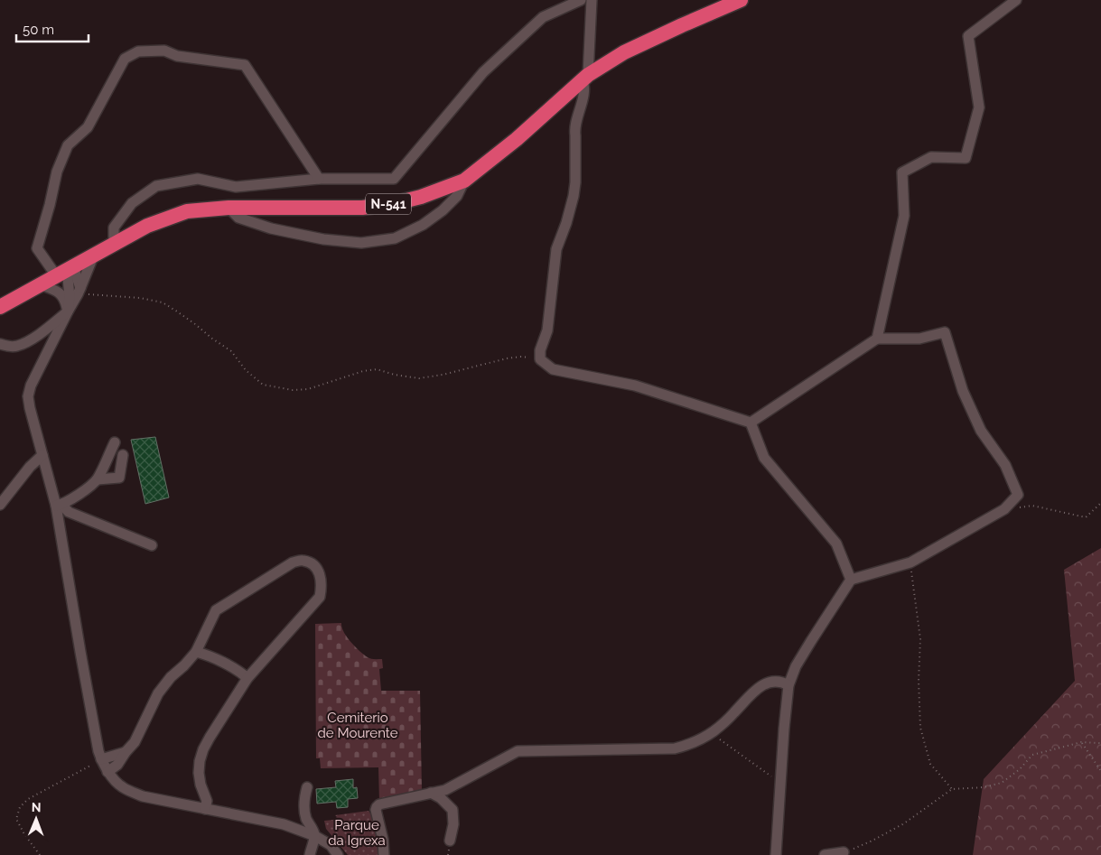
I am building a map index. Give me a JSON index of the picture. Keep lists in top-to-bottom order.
{
  "streets": {
    "highway": ["N-541"]
  },
  "parks": ["Cemiterio de Mourente", "Parque da Igrexa"],
  "scale_bar": "50 m",
  "north": "top"
}
